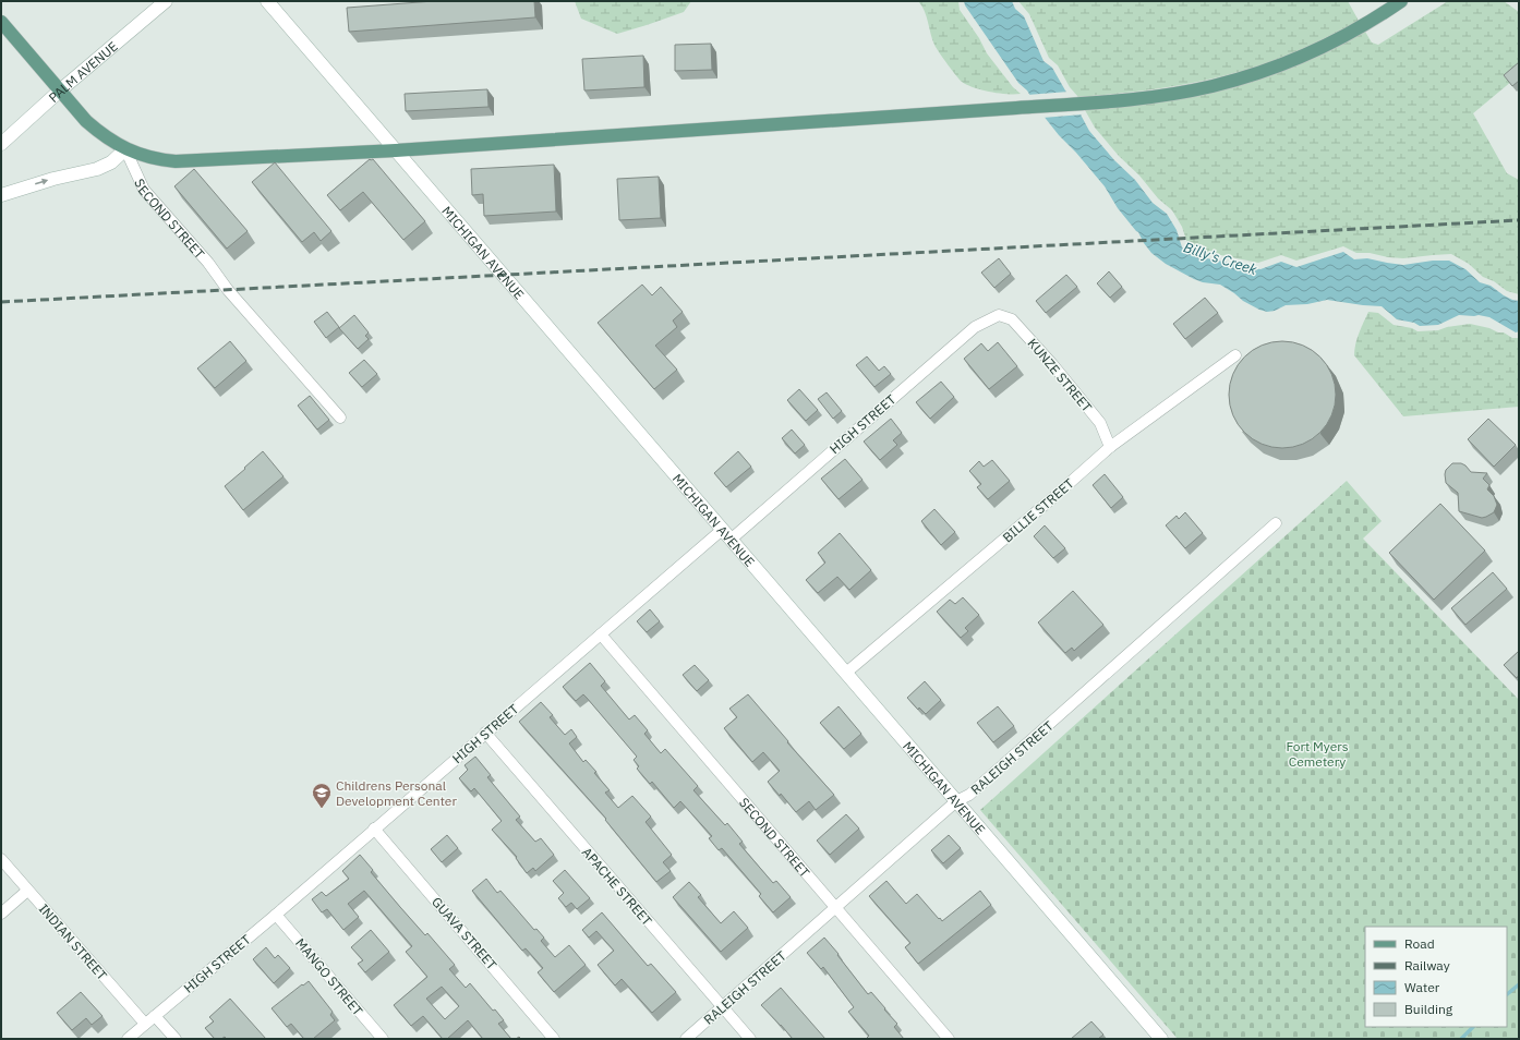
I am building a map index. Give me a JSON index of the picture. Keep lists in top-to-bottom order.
{
  "streets": {
    "street": [
      "PALM AVENUE",
      "SECOND STREET",
      "MICHIGAN AVENUE",
      "KUNZE STREET",
      "HIGH STREET",
      "BILLIE STREET",
      "RALEIGH STREET",
      "APACHE STREET",
      "GUAVA STREET",
      "INDIAN STREET",
      "MANGO STREET"
    ]
  },
  "crossings": [
    ["SECOND STREET", "HIGH STREET"],
    ["SECOND STREET", "RALEIGH STREET"],
    ["MICHIGAN AVENUE", "HIGH STREET"],
    ["MICHIGAN AVENUE", "BILLIE STREET"],
    ["MICHIGAN AVENUE", "RALEIGH STREET"],
    ["KUNZE STREET", "HIGH STREET"],
    ["KUNZE STREET", "BILLIE STREET"],
    ["HIGH STREET", "APACHE STREET"],
    ["HIGH STREET", "GUAVA STREET"],
    ["HIGH STREET", "INDIAN STREET"],
    ["HIGH STREET", "MANGO STREET"],
    ["RALEIGH STREET", "APACHE STREET"]
  ],
  "water": ["Billy's Creek"],
  "parks": ["Fort Myers Cemetery"],
  "places": {
    "school or university": ["Childrens Personal Development Center"]
  },
  "legend": [
    "Road",
    "Railway",
    "Water",
    "Building"
  ]
}
